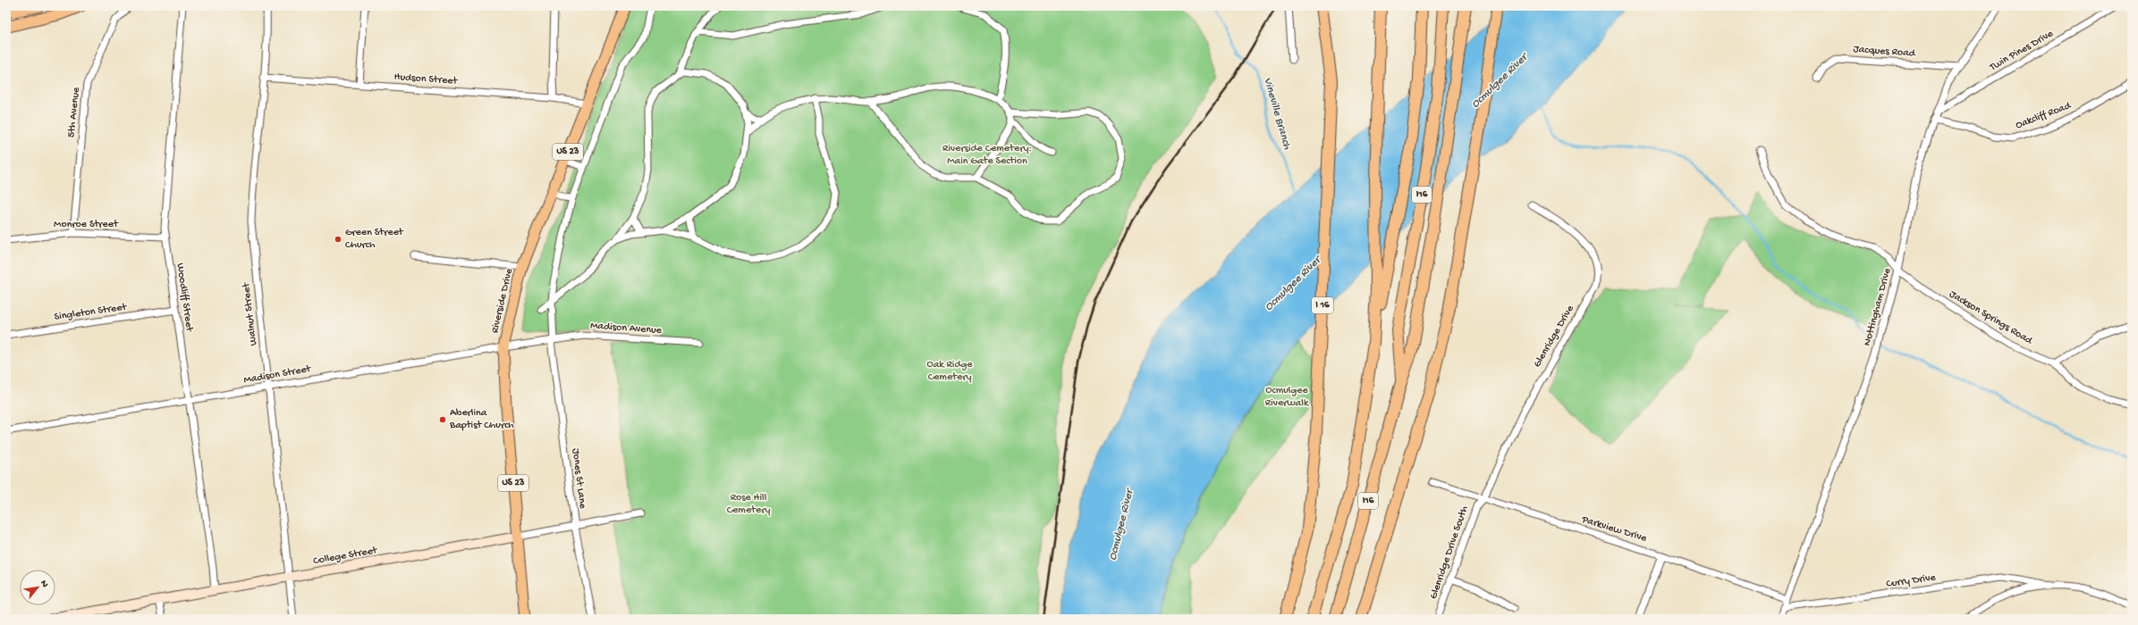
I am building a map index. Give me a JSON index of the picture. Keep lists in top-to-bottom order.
{
  "streets": {
    "highway": ["I16", "I 16"],
    "main road": ["US 23", "Riverside Drive"],
    "street": [
      "Twin Pines Drive",
      "Jacques Road",
      "Hudson Street",
      "5th Avenue",
      "Oakcliff Road",
      "Monroe Street",
      "Woodliff Street",
      "Nottingham Drive",
      "Singleton Street",
      "Walnut Street",
      "Jackson Springs Road",
      "Madison Avenue",
      "Glenridge Drive",
      "Madison Street",
      "Jones St Lane",
      "Parkview Drive",
      "Glenridge Drive South",
      "College Street",
      "Curry Drive"
    ]
  },
  "crossings": [
    ["Twin Pines Drive", "Nottingham Drive"],
    ["Jacques Road", "Nottingham Drive"],
    ["Hudson Street", "Riverside Drive"],
    ["Hudson Street", "Walnut Street"],
    ["5th Avenue", "Monroe Street"],
    ["Oakcliff Road", "Nottingham Drive"],
    ["Monroe Street", "Woodliff Street"],
    ["Woodliff Street", "Singleton Street"],
    ["Woodliff Street", "Madison Street"],
    ["Woodliff Street", "College Street"],
    ["Riverside Drive", "Madison Street"],
    ["Riverside Drive", "College Street"],
    ["Nottingham Drive", "Jackson Springs Road"],
    ["Nottingham Drive", "Parkview Drive"],
    ["Nottingham Drive", "Curry Drive"],
    ["Walnut Street", "Madison Street"],
    ["Walnut Street", "College Street"],
    ["Madison Avenue", "Madison Street"],
    ["Madison Avenue", "Jones St Lane"],
    ["Glenridge Drive", "Parkview Drive"],
    ["Glenridge Drive", "Glenridge Drive South"],
    ["Madison Street", "Jones St Lane"],
    ["Jones St Lane", "College Street"],
    ["Parkview Drive", "Glenridge Drive South"]
  ],
  "water": ["Ocmulgee River", "Vineville Branch"],
  "parks": [
    "Riverside Cemetery: Main Gate Section",
    "Oak Ridge Cemetery",
    "Ocmulgee Riverwalk",
    "Rose Hill Cemetery"
  ],
  "places": ["Green Street Church", "Aberlina Baptist Church"],
  "north": "top right"
}
